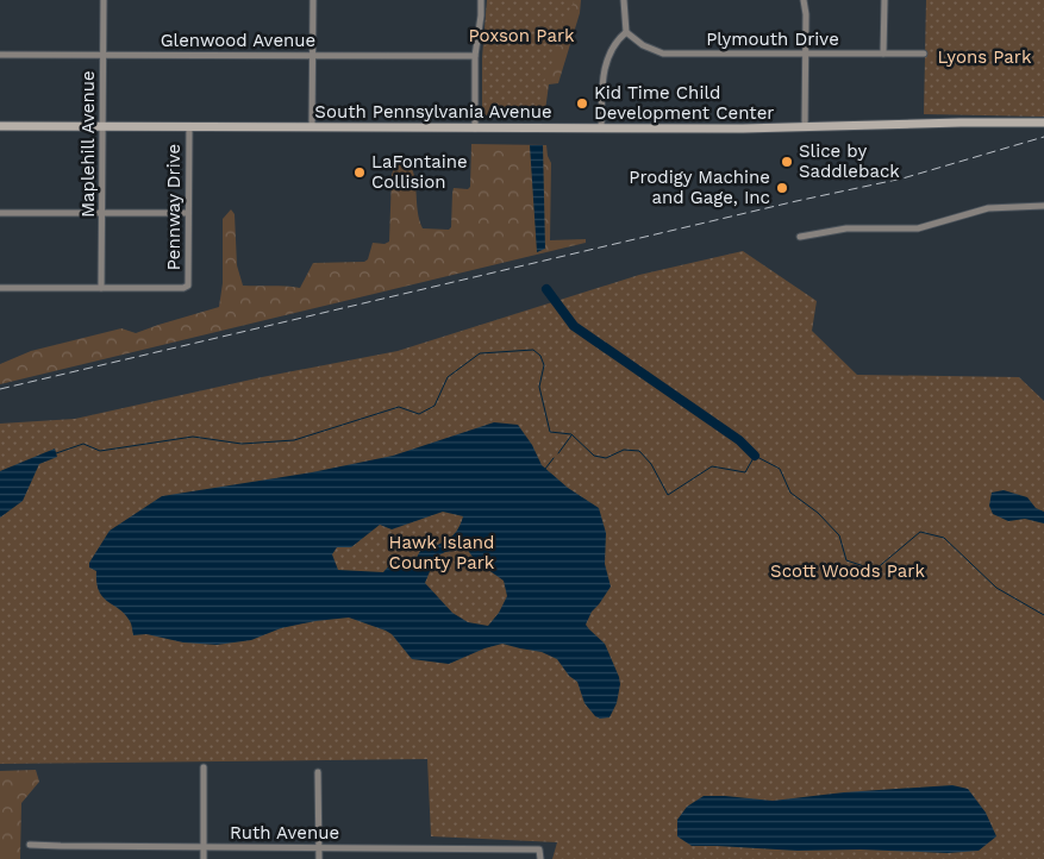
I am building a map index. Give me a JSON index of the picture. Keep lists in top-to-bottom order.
{
  "streets": {
    "main road": ["South Pennsylvania Avenue"],
    "street": [
      "Plymouth Drive",
      "Glenwood Avenue",
      "Maplehill Avenue",
      "Pennway Drive",
      "Ruth Avenue"
    ]
  },
  "crossings": [
    ["Glenwood Avenue", "Maplehill Avenue"],
    ["South Pennsylvania Avenue", "Maplehill Avenue"],
    ["South Pennsylvania Avenue", "Pennway Drive"],
    ["Maplehill Avenue", "Pennway Drive"]
  ],
  "parks": [
    "Poxson Park",
    "Lyons Park",
    "Hawk Island County Park",
    "Scott Woods Park"
  ],
  "places": [
    "Kid Time Child Development Center",
    "Slice by Saddleback",
    "LaFontaine Collision",
    "Prodigy Machine and Gage, Inc"
  ]
}
